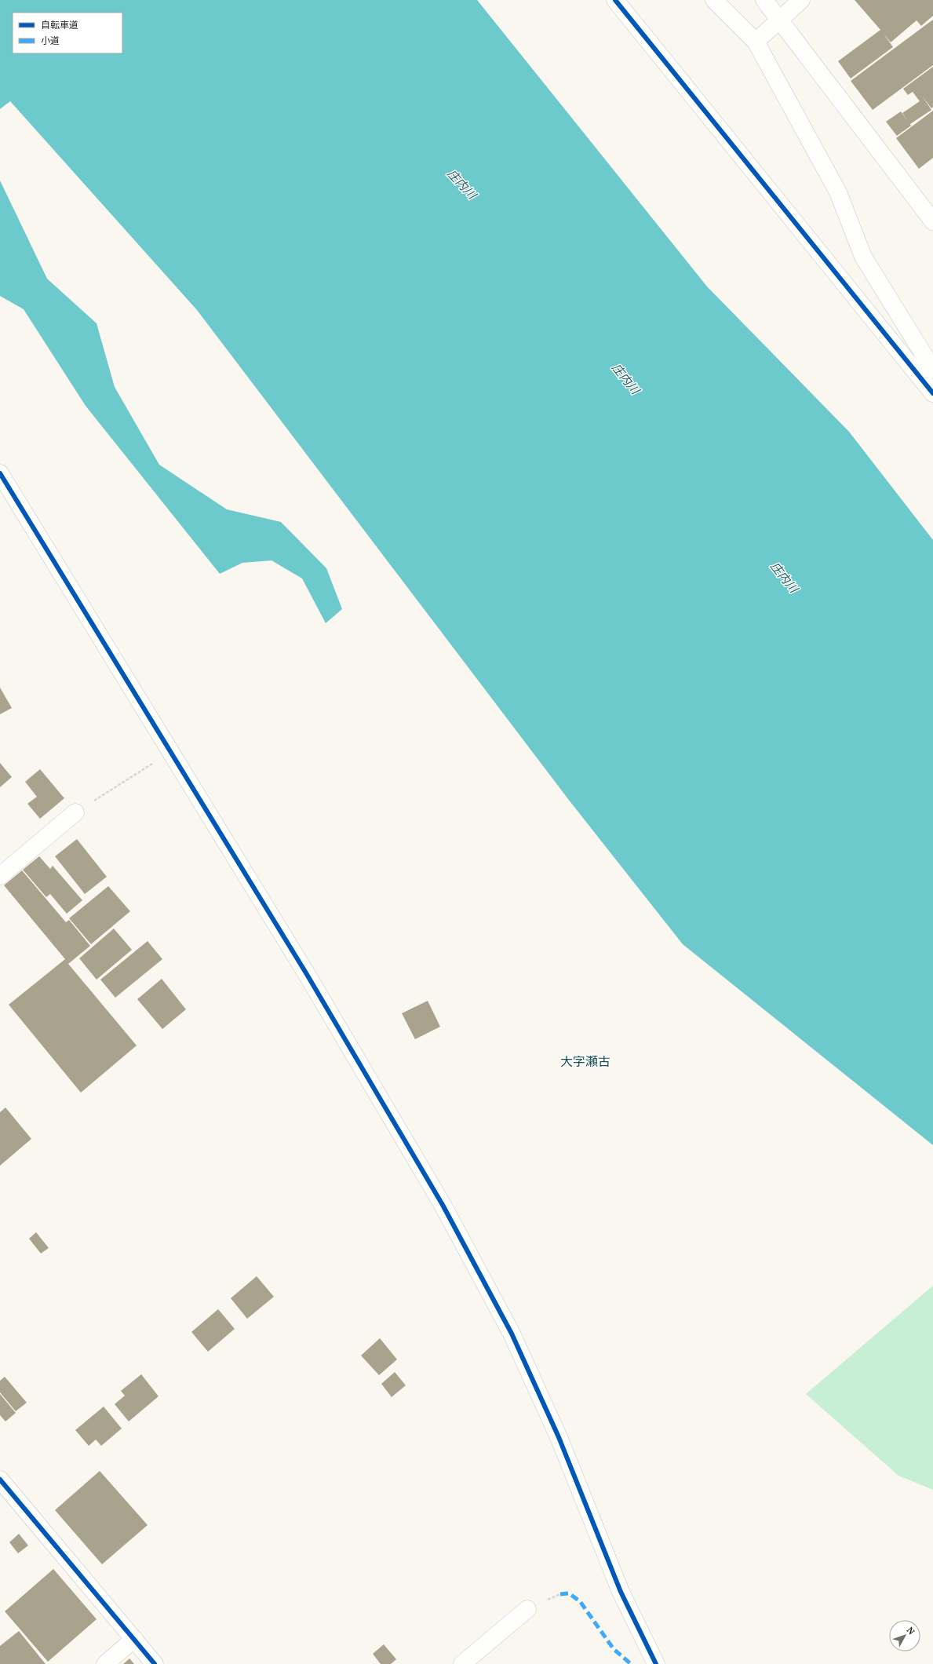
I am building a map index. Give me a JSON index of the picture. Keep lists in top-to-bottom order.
{
  "districts": ["大字瀬古"],
  "water": ["庄内川"],
  "legend": ["自転車道", "小道"],
  "north": "top right"
}
